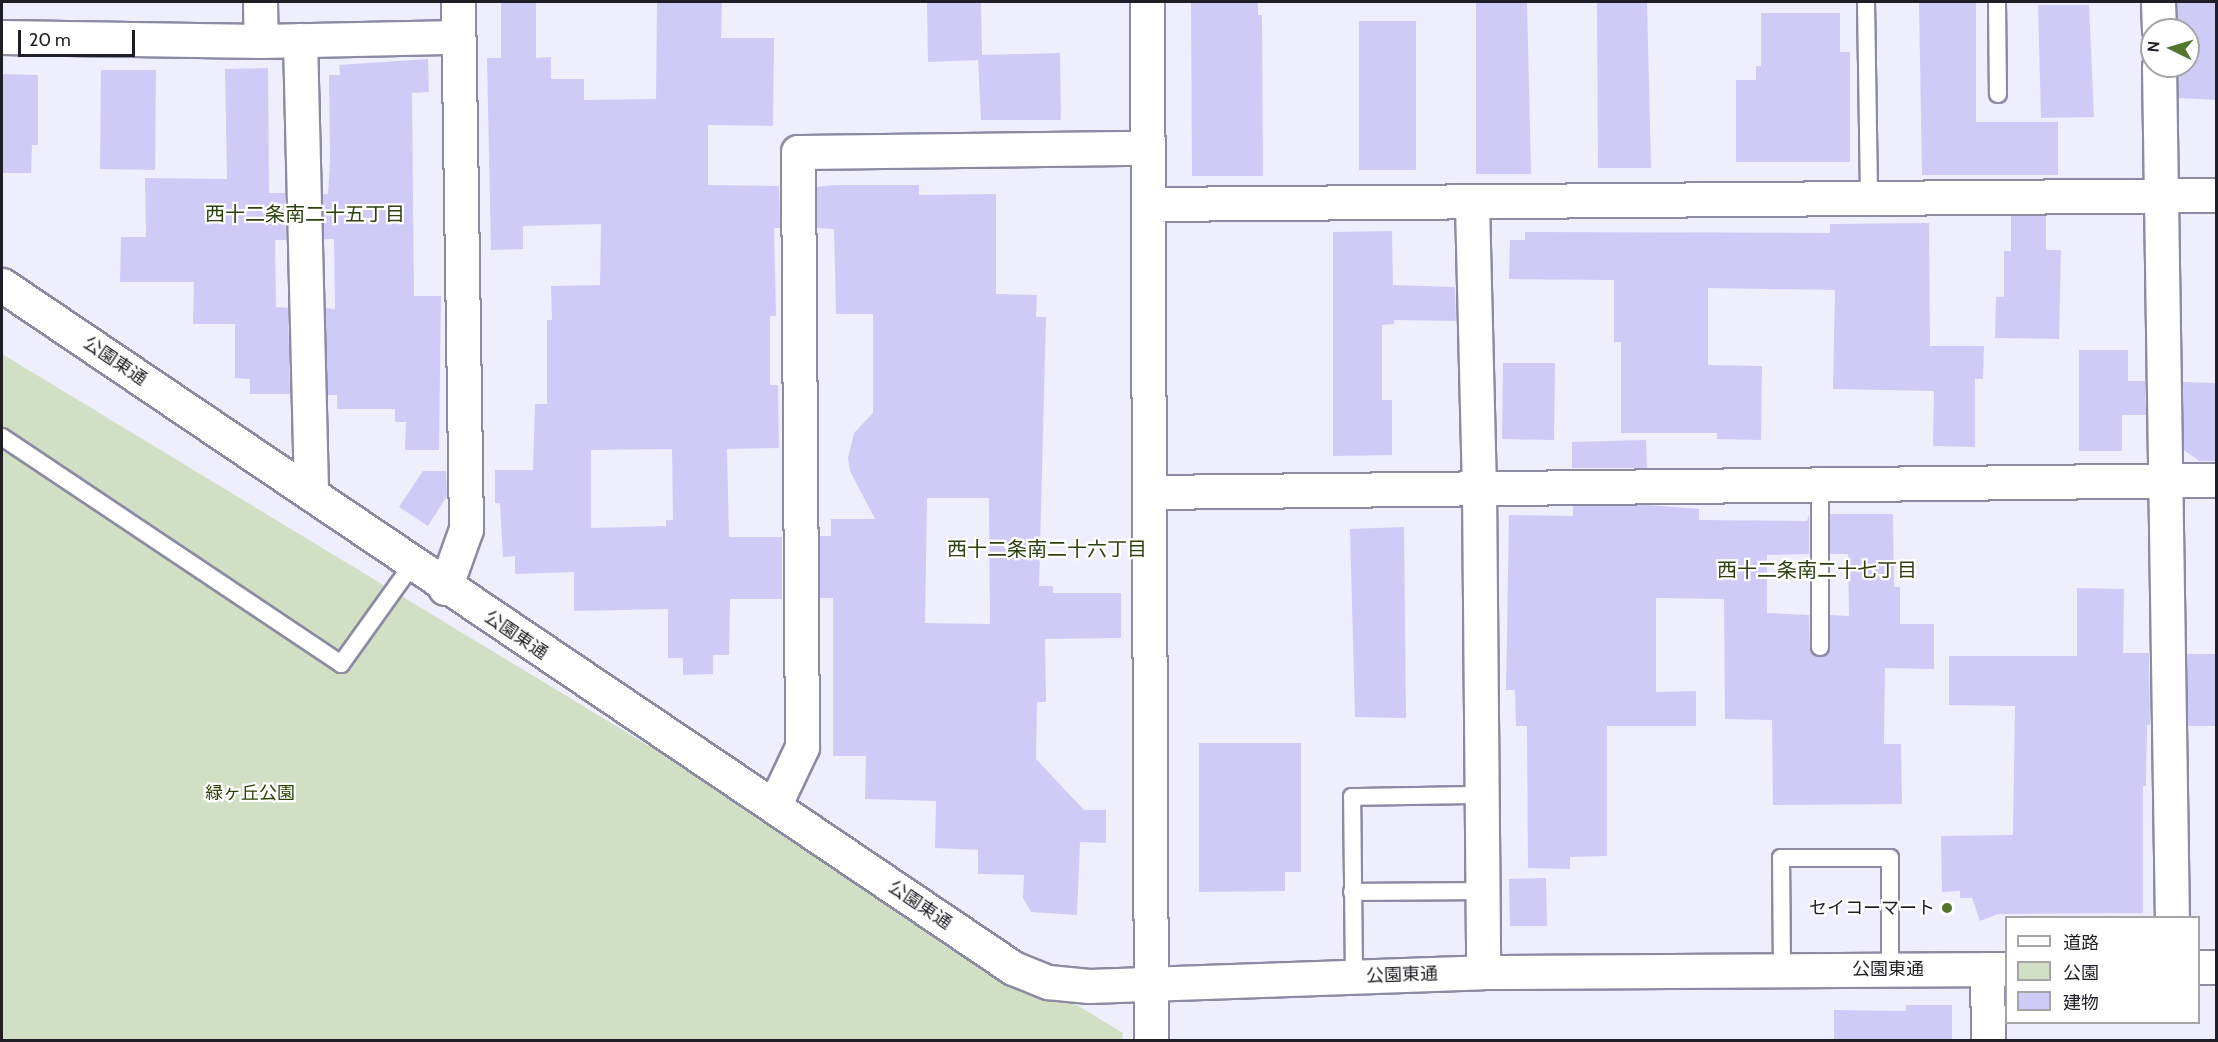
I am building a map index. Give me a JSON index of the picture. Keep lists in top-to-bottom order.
{
  "streets": {
    "street": ["公園東通"]
  },
  "districts": ["西十二条南二十五丁目", "西十二条南二十六丁目", "西十二条南二十七丁目"],
  "parks": ["緑ヶ丘公園"],
  "places": ["セイコーマート"],
  "legend": ["道路", "公園", "建物"],
  "scale_bar": "20 m",
  "north": "left"
}
